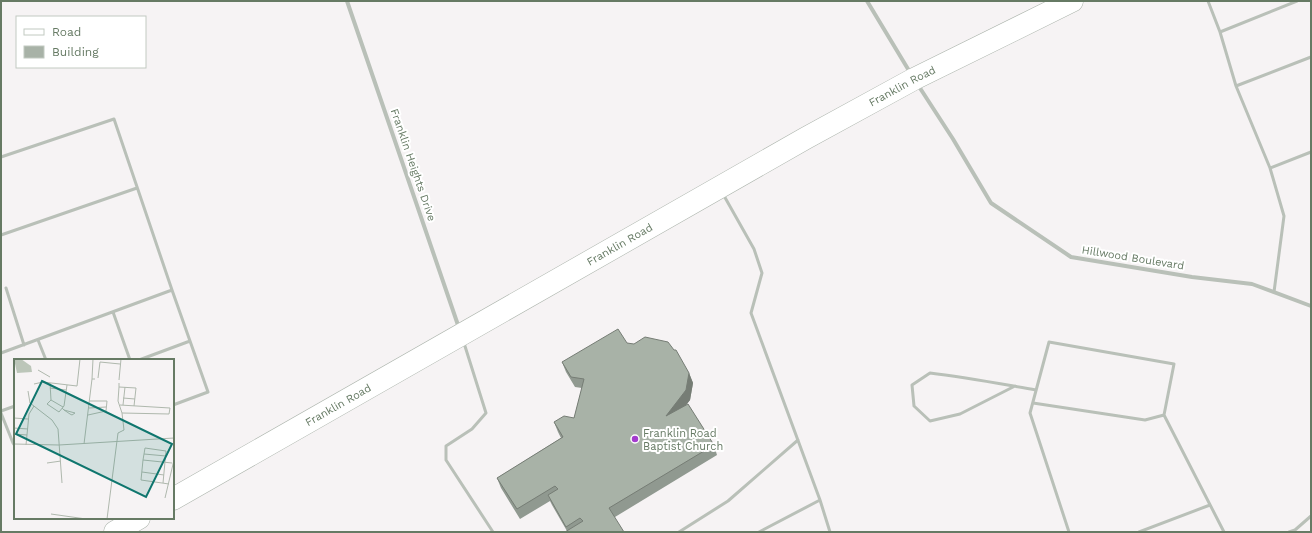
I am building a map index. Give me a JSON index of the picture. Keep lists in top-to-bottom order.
{
  "streets": {
    "main road": ["Franklin Road"],
    "street": ["Franklin Heights Drive", "Hillwood Boulevard"]
  },
  "crossings": [
    ["Franklin Road", "Franklin Heights Drive"],
    ["Franklin Road", "Hillwood Boulevard"]
  ],
  "places": ["Franklin Road Baptist Church"],
  "legend": ["Road", "Building"]
}
